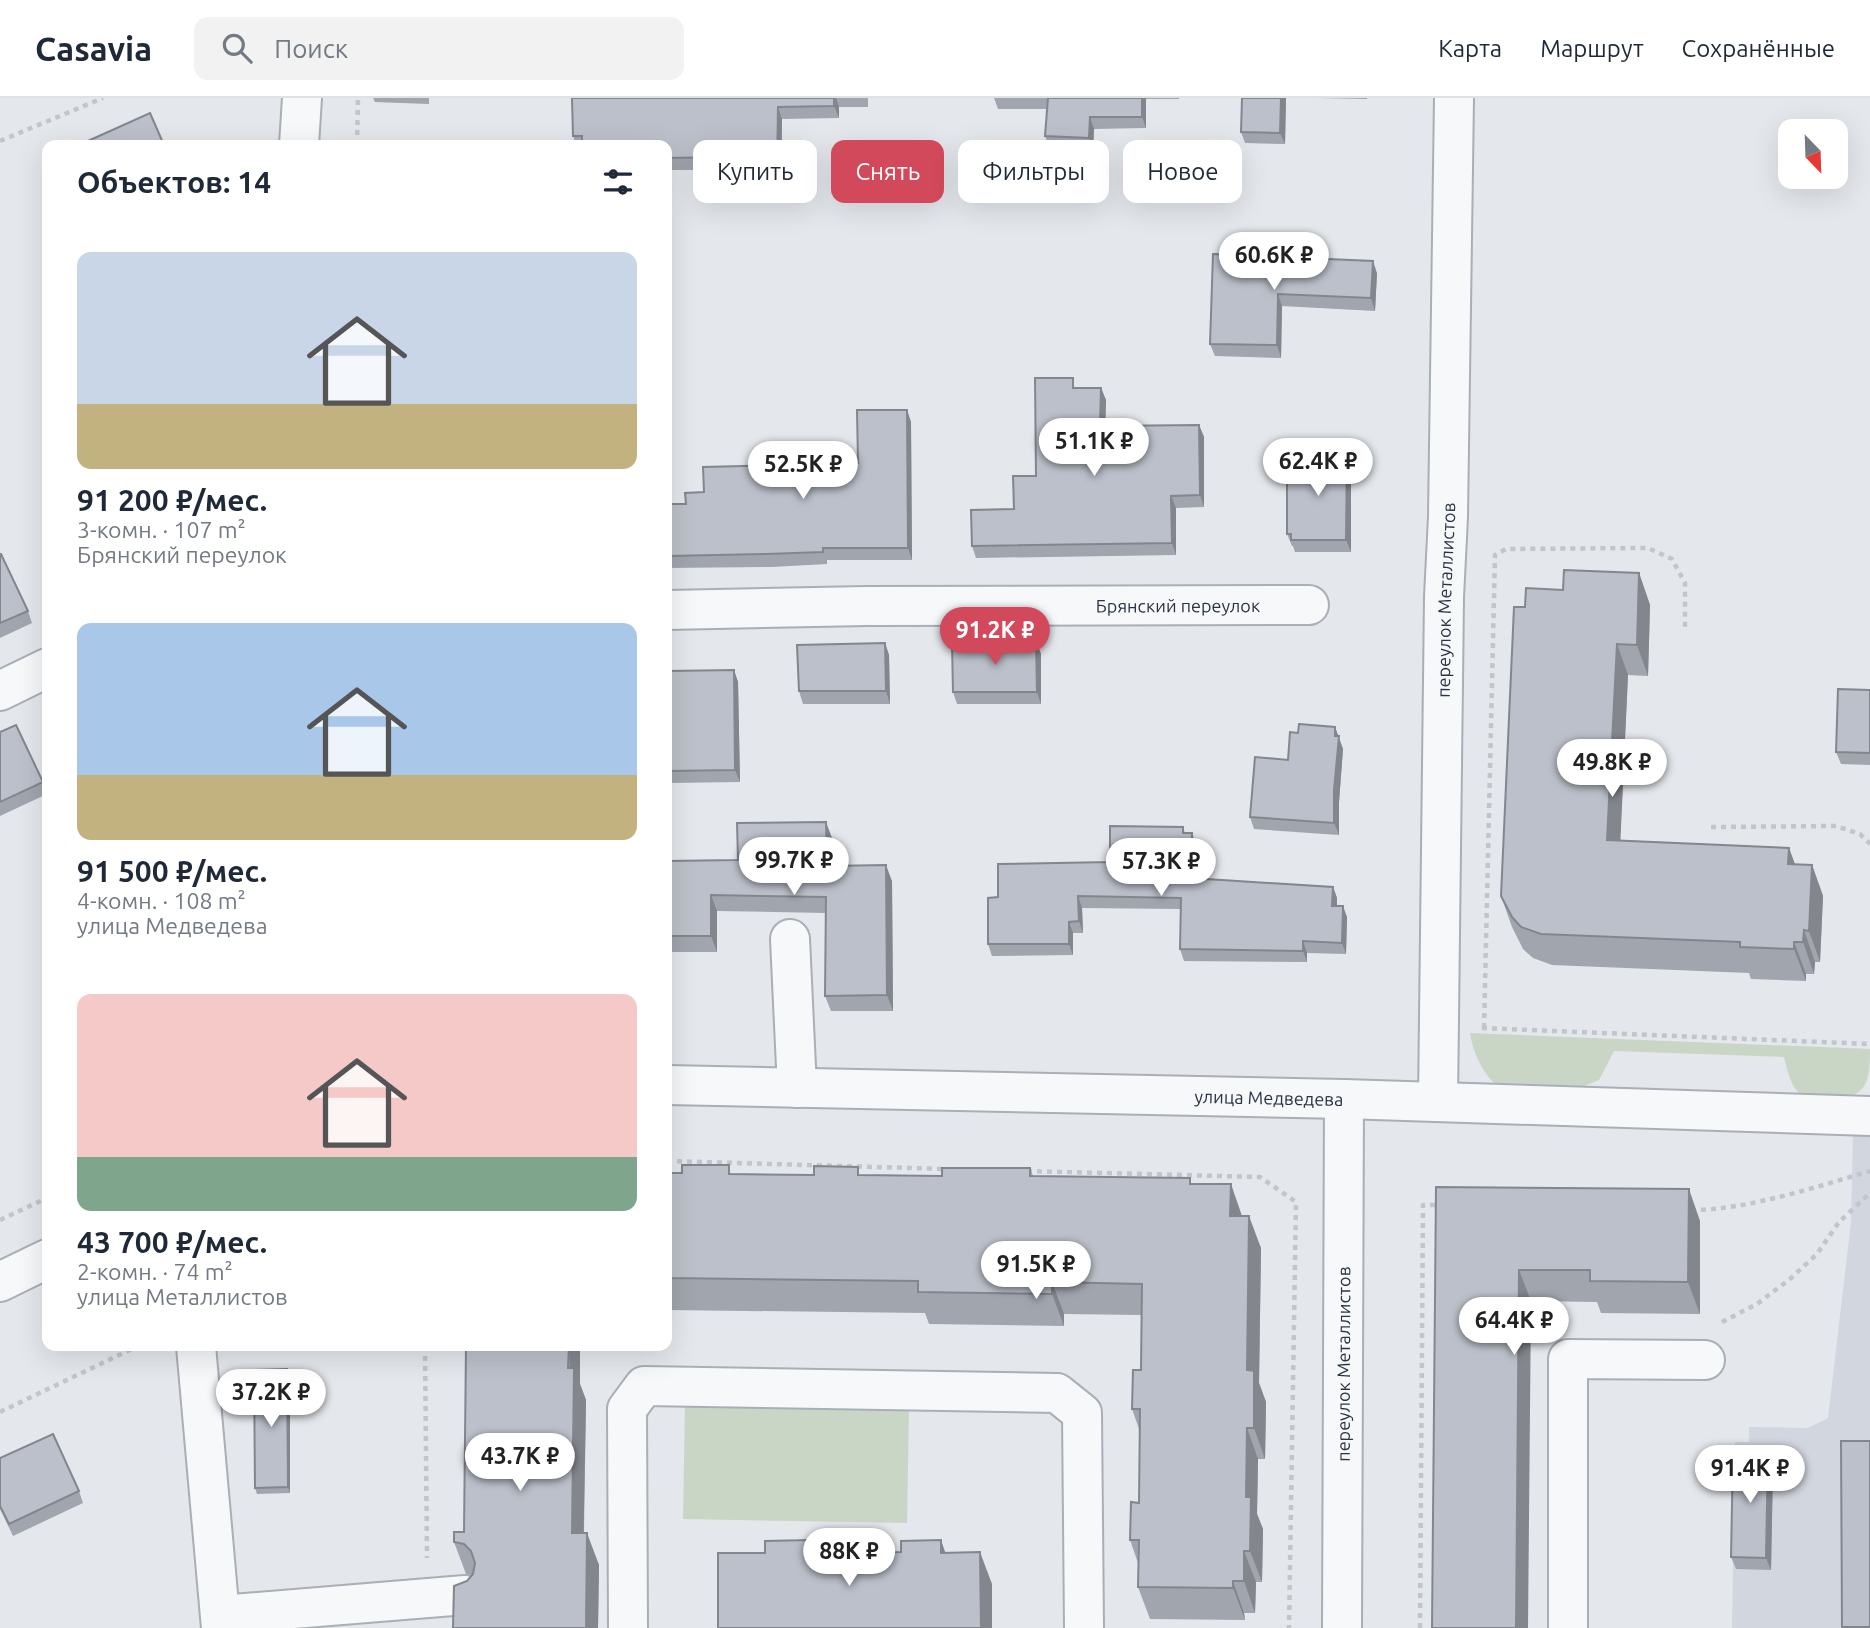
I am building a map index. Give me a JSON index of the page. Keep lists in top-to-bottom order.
{
  "streets": {
    "street": ["переулок Металлистов", "Брянский переулок", "улица Медведева"]
  },
  "crossings": [
    ["переулок Металлистов", "улица Медведева"]
  ],
  "north": "bottom right",
  "page": {
    "header": "Casavia",
    "search": "Поиск",
    "nav": ["Карта", "Маршрут", "Сохранённые"],
    "chip": [
      "Купить",
      "Снять",
      "Фильтры",
      "Новое"
    ],
    "heading": "Объектов: 14",
    "list": [
      {
        "name": "91 200 ₽/мес.",
        "note": "3-комн. · 107 m² · Брянский переулок"
      },
      {
        "name": "91 500 ₽/мес.",
        "note": "4-комн. · 108 m² · улица Медведева"
      },
      {
        "name": "43 700 ₽/мес.",
        "note": "2-комн. · 74 m² · улица Металлистов"
      }
    ],
    "price": [
      "60.6K ₽",
      "51.1K ₽",
      "62.4K ₽",
      "52.5K ₽",
      "91.2K ₽",
      "49.8K ₽",
      "99.7K ₽",
      "57.3K ₽",
      "91.5K ₽",
      "64.4K ₽",
      "37.2K ₽",
      "43.7K ₽",
      "91.4K ₽",
      "88K ₽"
    ]
  }
}
